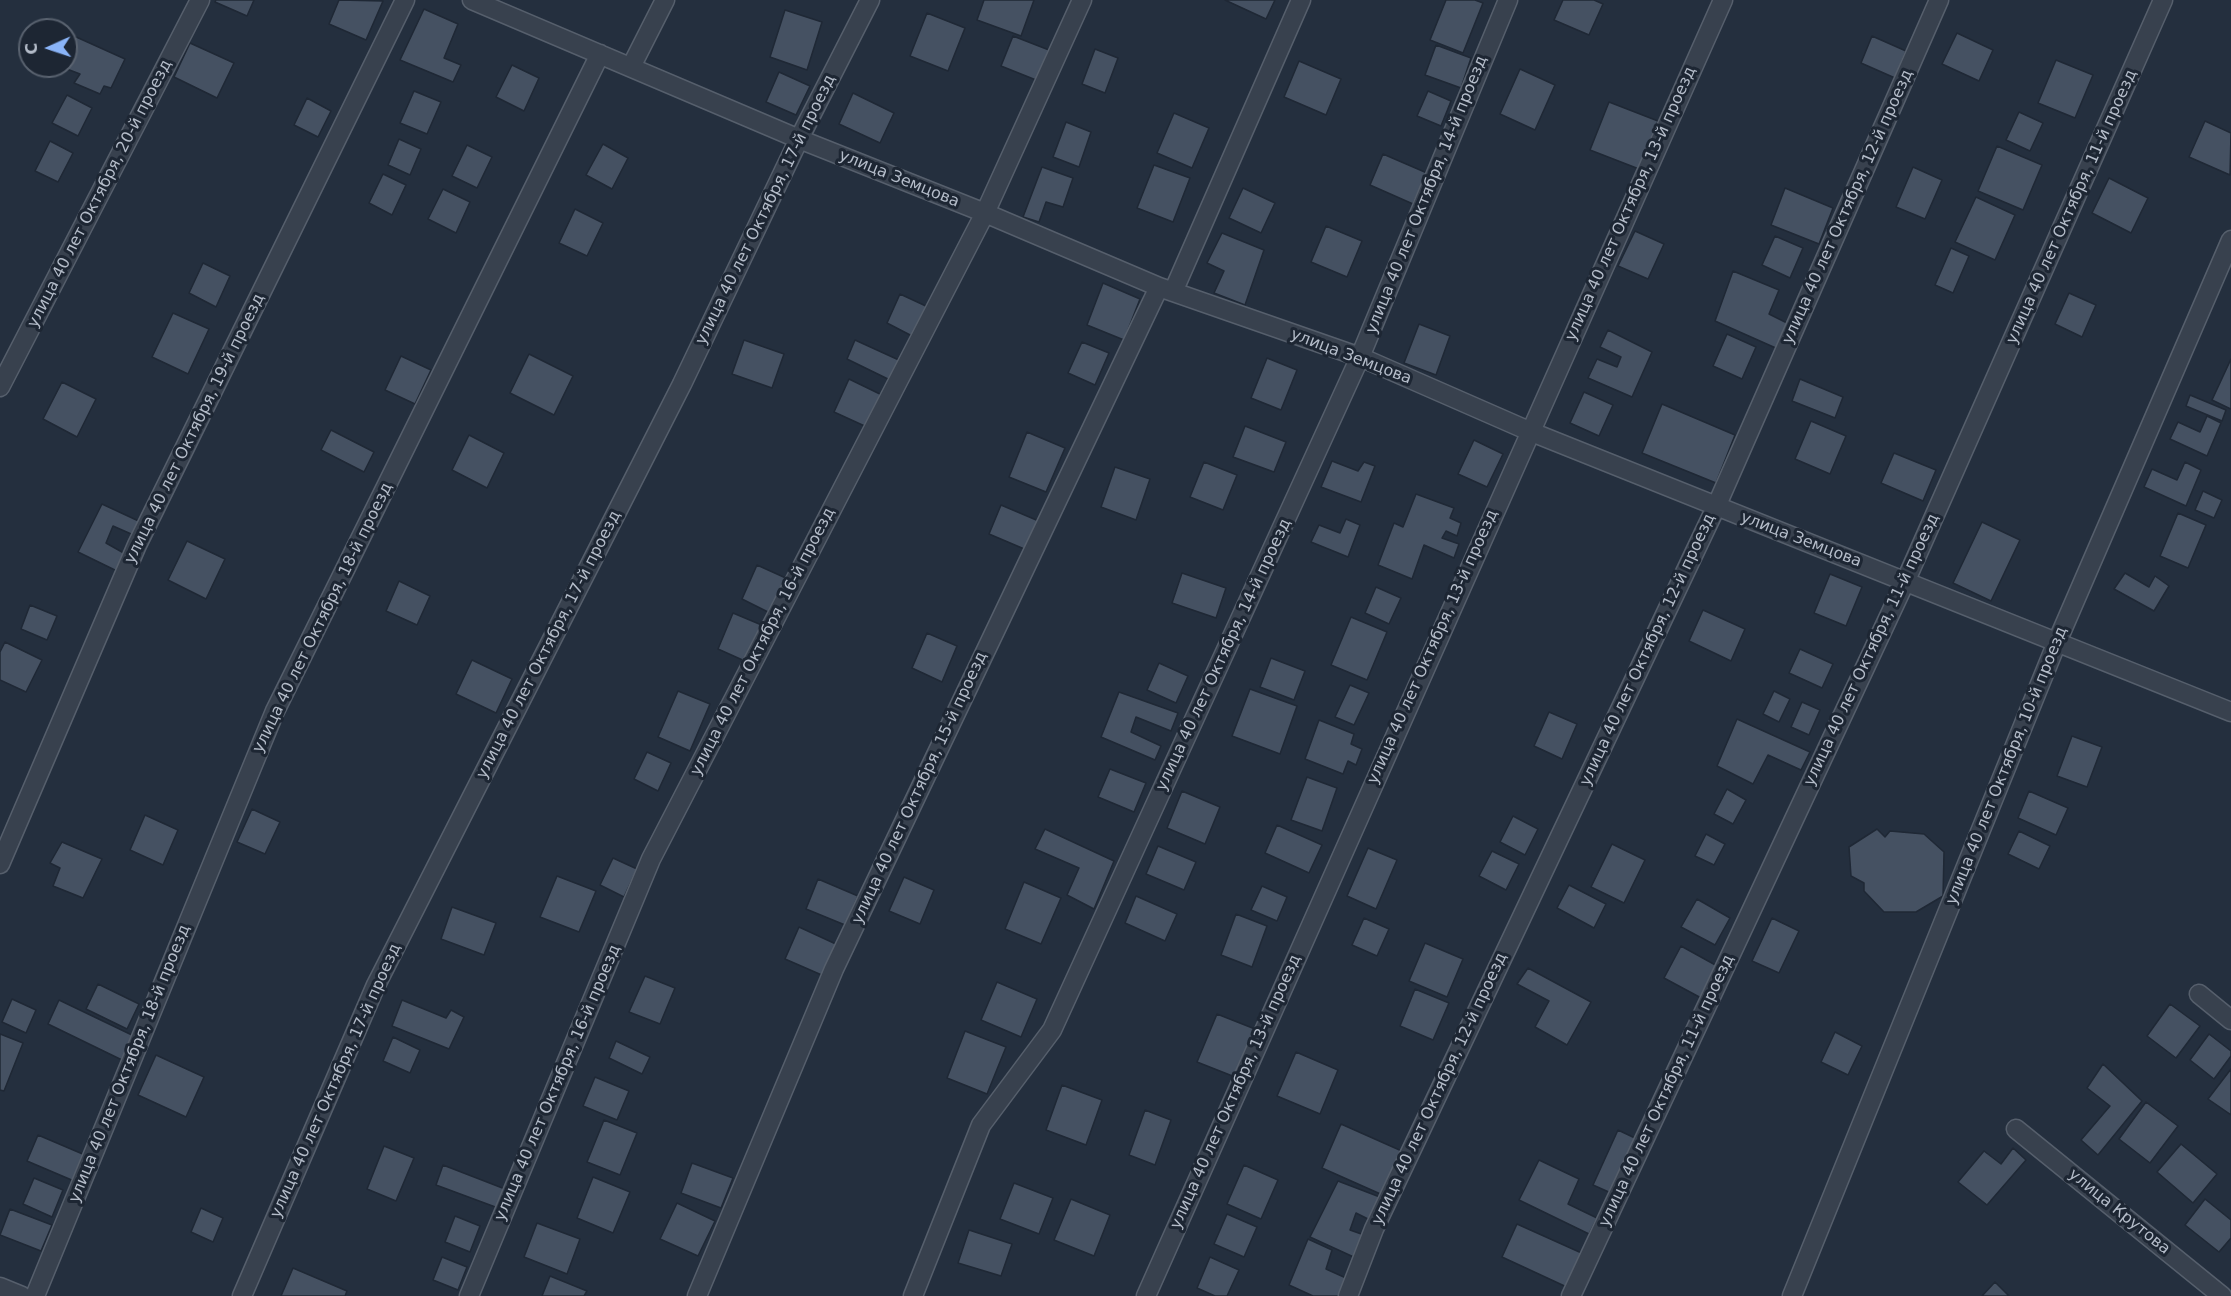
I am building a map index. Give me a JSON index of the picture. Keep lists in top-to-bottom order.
{
  "streets": {
    "street": [
      "улица Земцова",
      "улица 40 лет Октября, 20-й проезд",
      "улица 40 лет Октября, 14-й проезд",
      "улица 40 лет Октября, 13-й проезд",
      "улица 40 лет Октября, 12-й проезд",
      "улица 40 лет Октября, 11-й проезд",
      "улица 40 лет Октября, 17-й проезд",
      "улица 40 лет Октября, 19-й проезд",
      "улица 40 лет Октября, 18-й проезд",
      "улица 40 лет Октября, 16-й проезд",
      "улица 40 лет Октября, 10-й проезд",
      "улица 40 лет Октября, 15-й проезд",
      "улица Крутова"
    ]
  },
  "crossings": [
    ["улица Земцова", "улица 40 лет Октября, 14-й проезд"],
    ["улица Земцова", "улица 40 лет Октября, 13-й проезд"],
    ["улица Земцова", "улица 40 лет Октября, 12-й проезд"],
    ["улица Земцова", "улица 40 лет Октября, 11-й проезд"],
    ["улица Земцова", "улица 40 лет Октября, 17-й проезд"],
    ["улица Земцова", "улица 40 лет Октября, 18-й проезд"],
    ["улица Земцова", "улица 40 лет Октября, 16-й проезд"],
    ["улица Земцова", "улица 40 лет Октября, 10-й проезд"],
    ["улица Земцова", "улица 40 лет Октября, 15-й проезд"]
  ],
  "north": "left"
}
